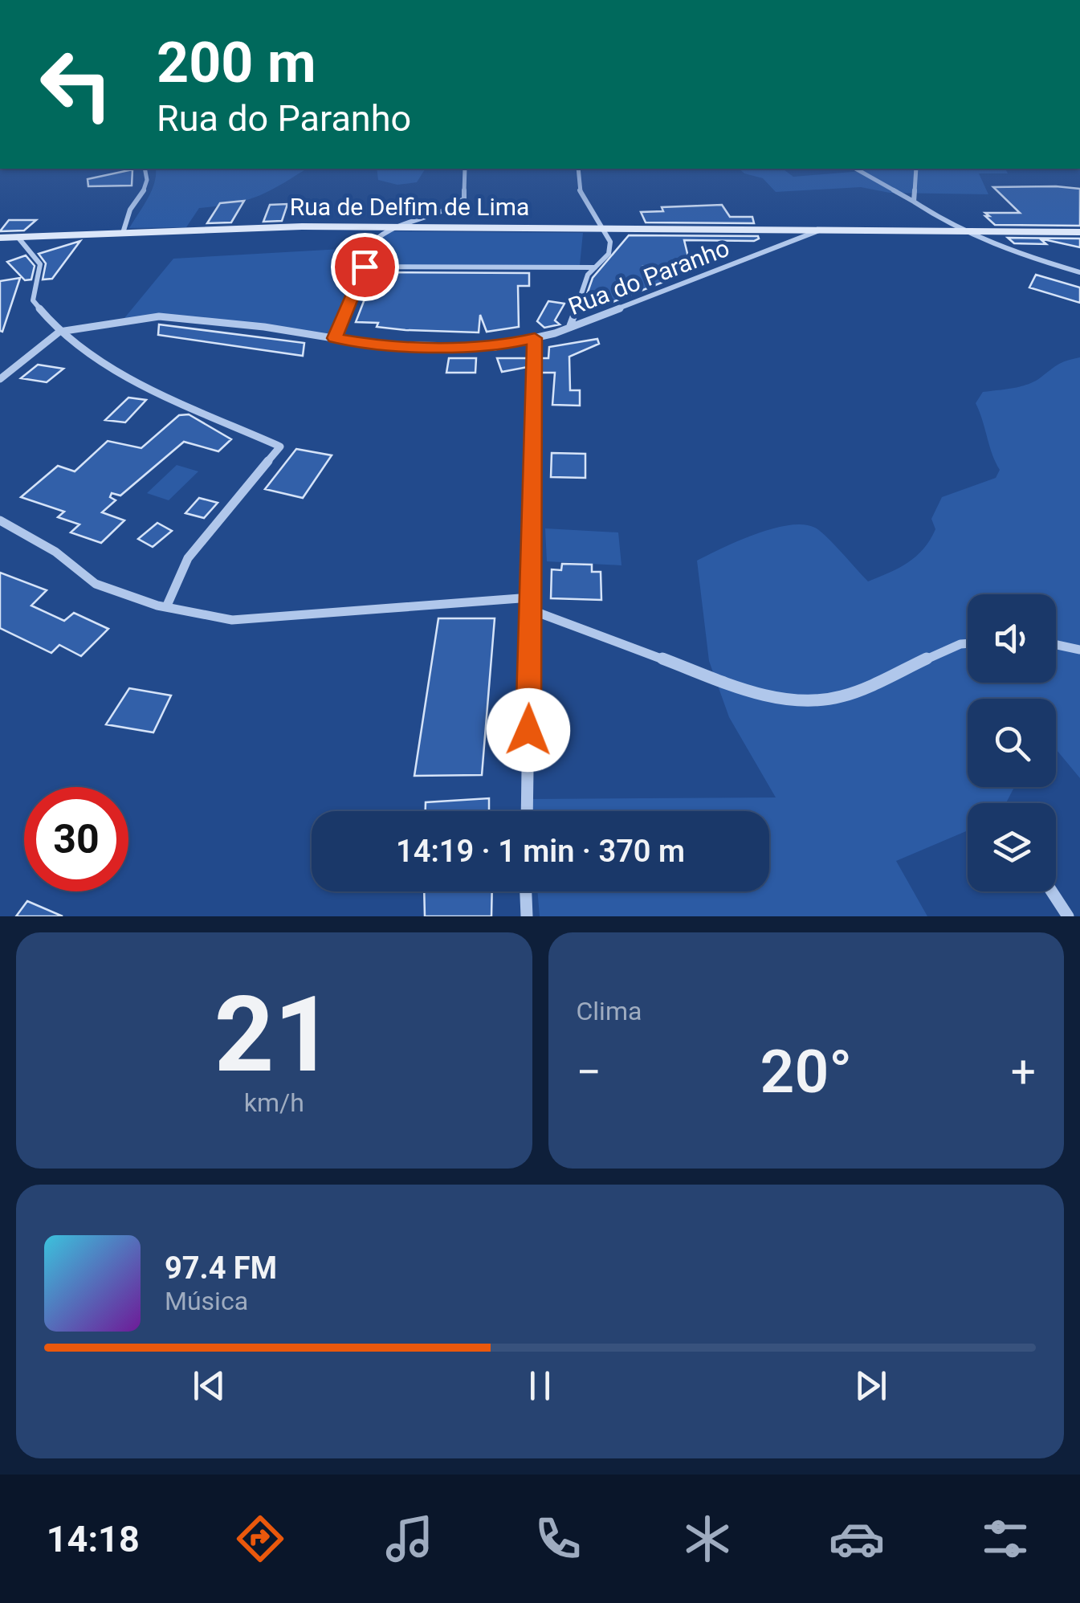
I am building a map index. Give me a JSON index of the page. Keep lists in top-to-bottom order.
{
  "streets": {
    "main road": ["Rua de Delfim de Lima"],
    "street": ["Rua do Paranho"]
  },
  "crossings": [
    ["Rua de Delfim de Lima", "Rua do Paranho"]
  ],
  "page": {
    "turn": ["200 m", "Rua do Paranho"],
    "limit": "30",
    "trip": "14:19 · 1 min · 370 m",
    "tile": [
      ["21", "km/h"],
      "Clima"
    ],
    "heat": ["−", "20°", "+"],
    "song": ["97.4 FM", "Música"],
    "tabs": "14:18"
  }
}
